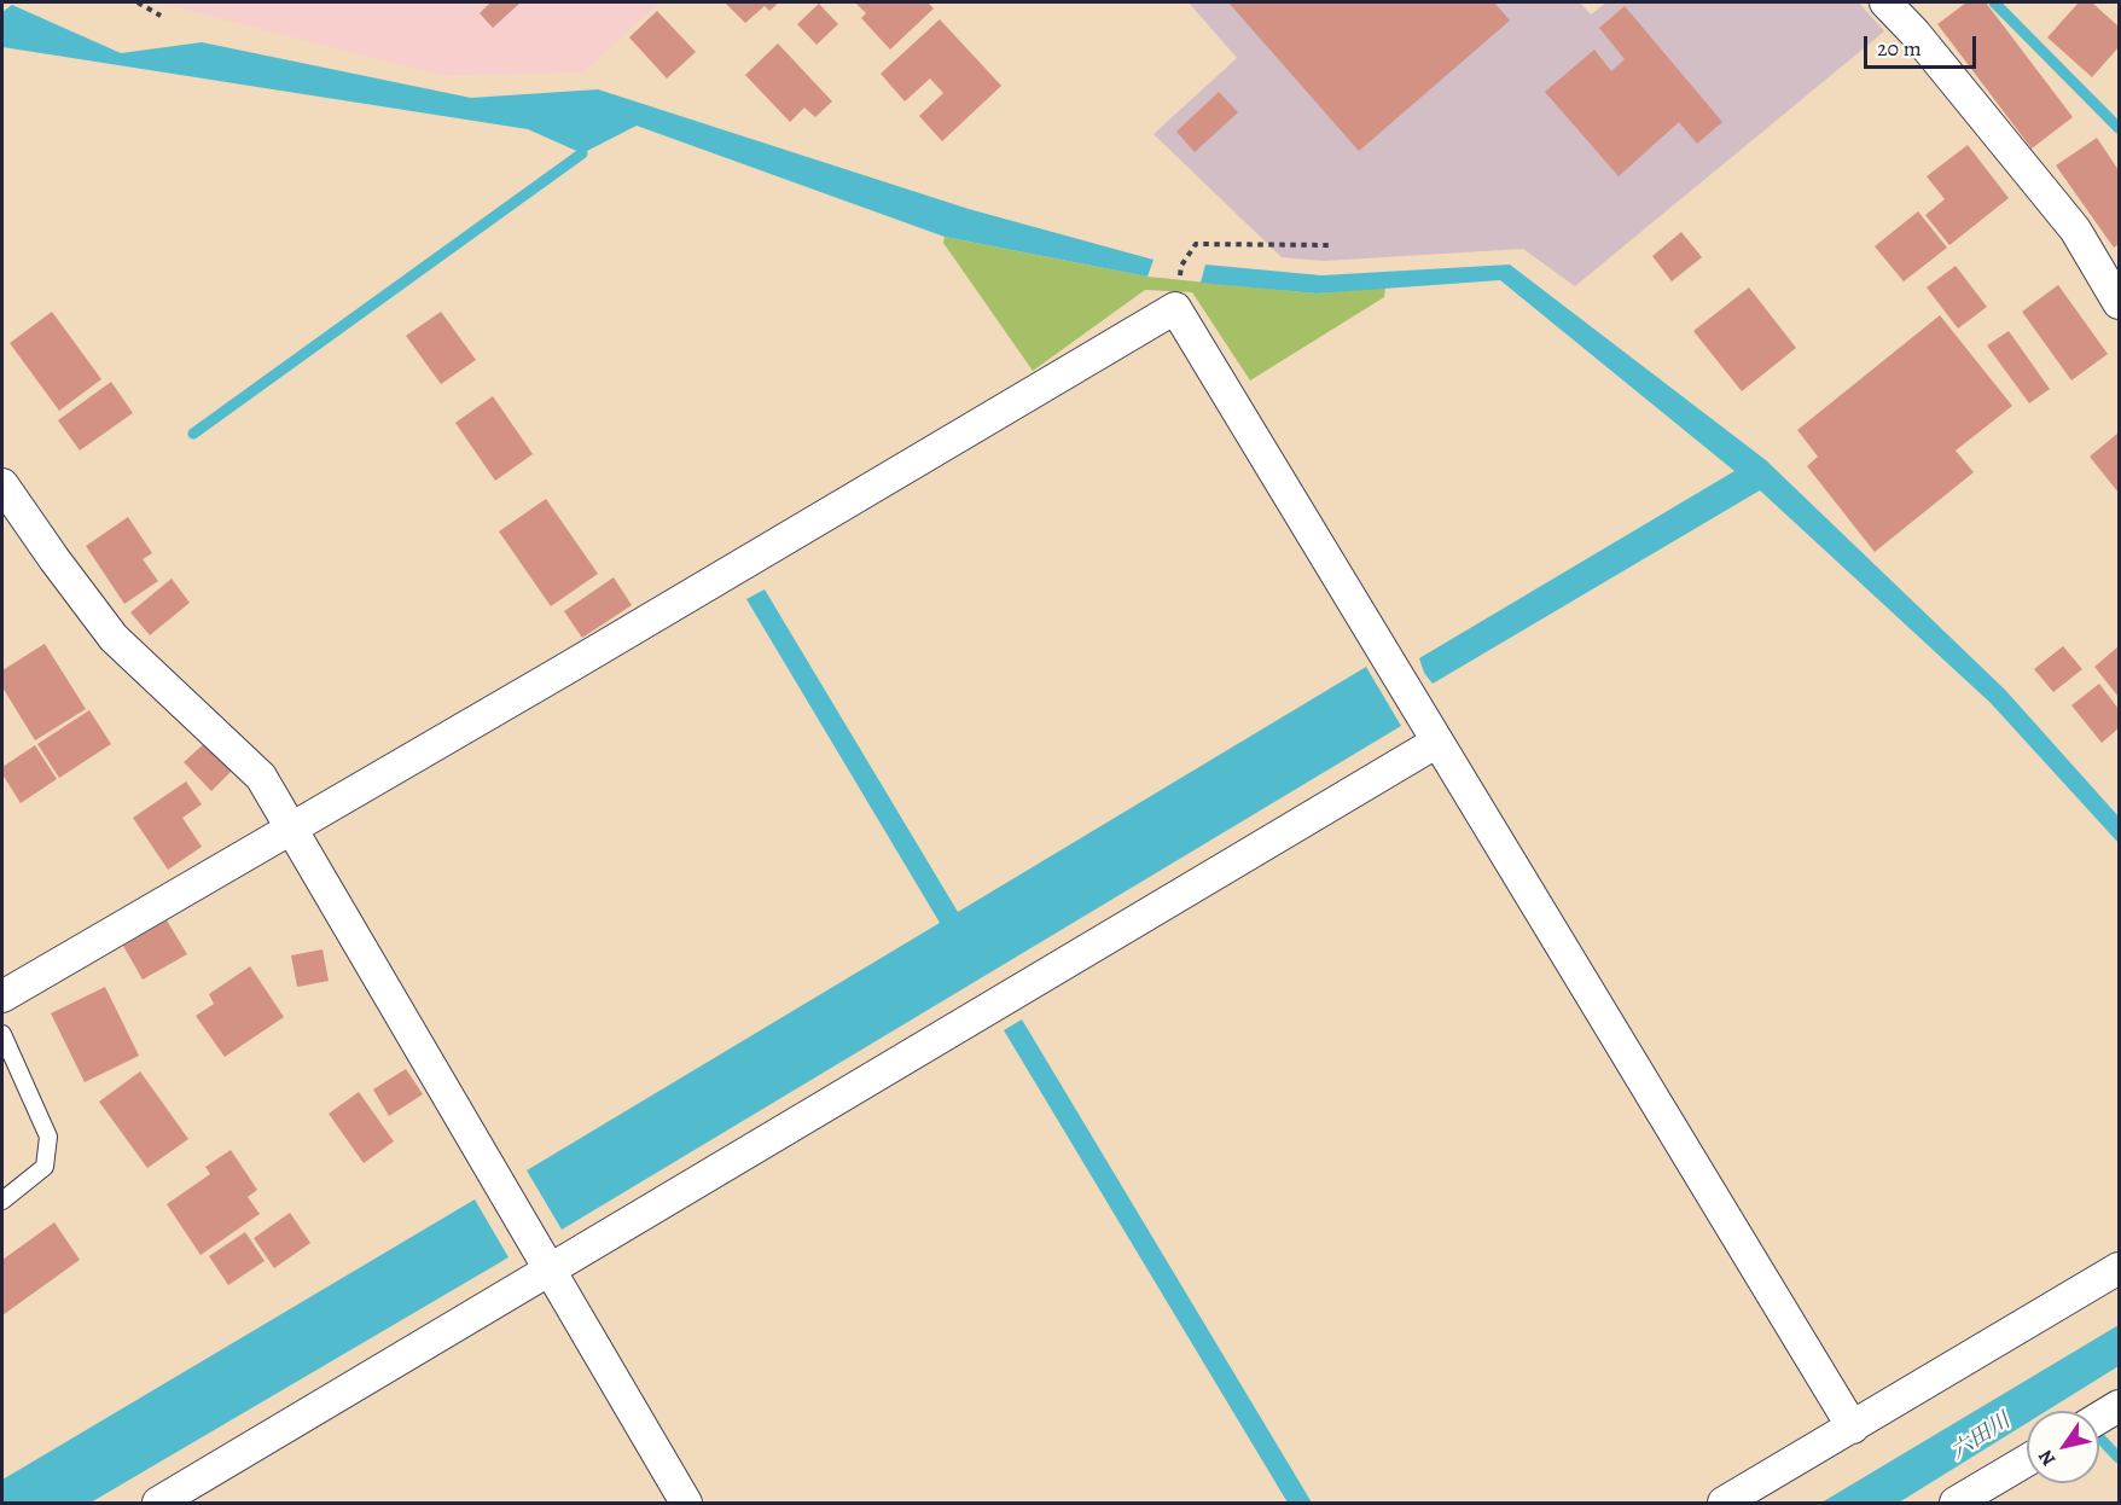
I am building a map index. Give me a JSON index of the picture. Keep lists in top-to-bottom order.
{
  "water": ["六田川"],
  "scale_bar": "20 m",
  "north": "bottom left"
}
